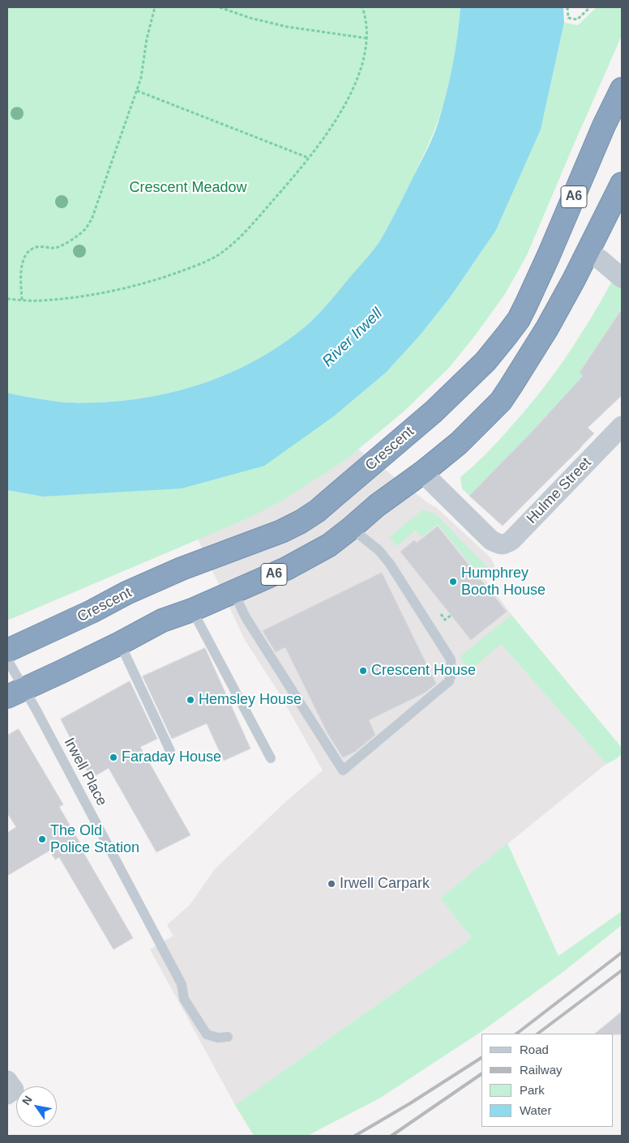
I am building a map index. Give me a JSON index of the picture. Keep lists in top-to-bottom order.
{
  "streets": {
    "highway": ["A6", "Crescent"],
    "street": ["Hulme Street"],
    "lane": ["Irwell Place"]
  },
  "crossings": [
    ["A6", "Hulme Street"],
    ["A6", "Irwell Place"]
  ],
  "water": ["River Irwell"],
  "parks": ["Crescent Meadow"],
  "places": [
    "Humphrey Booth House",
    "Crescent House",
    "Hemsley House",
    "Faraday House",
    "The Old Police Station",
    "Irwell Carpark"
  ],
  "legend": [
    "Road",
    "Railway",
    "Park",
    "Water"
  ],
  "north": "top left"
}
